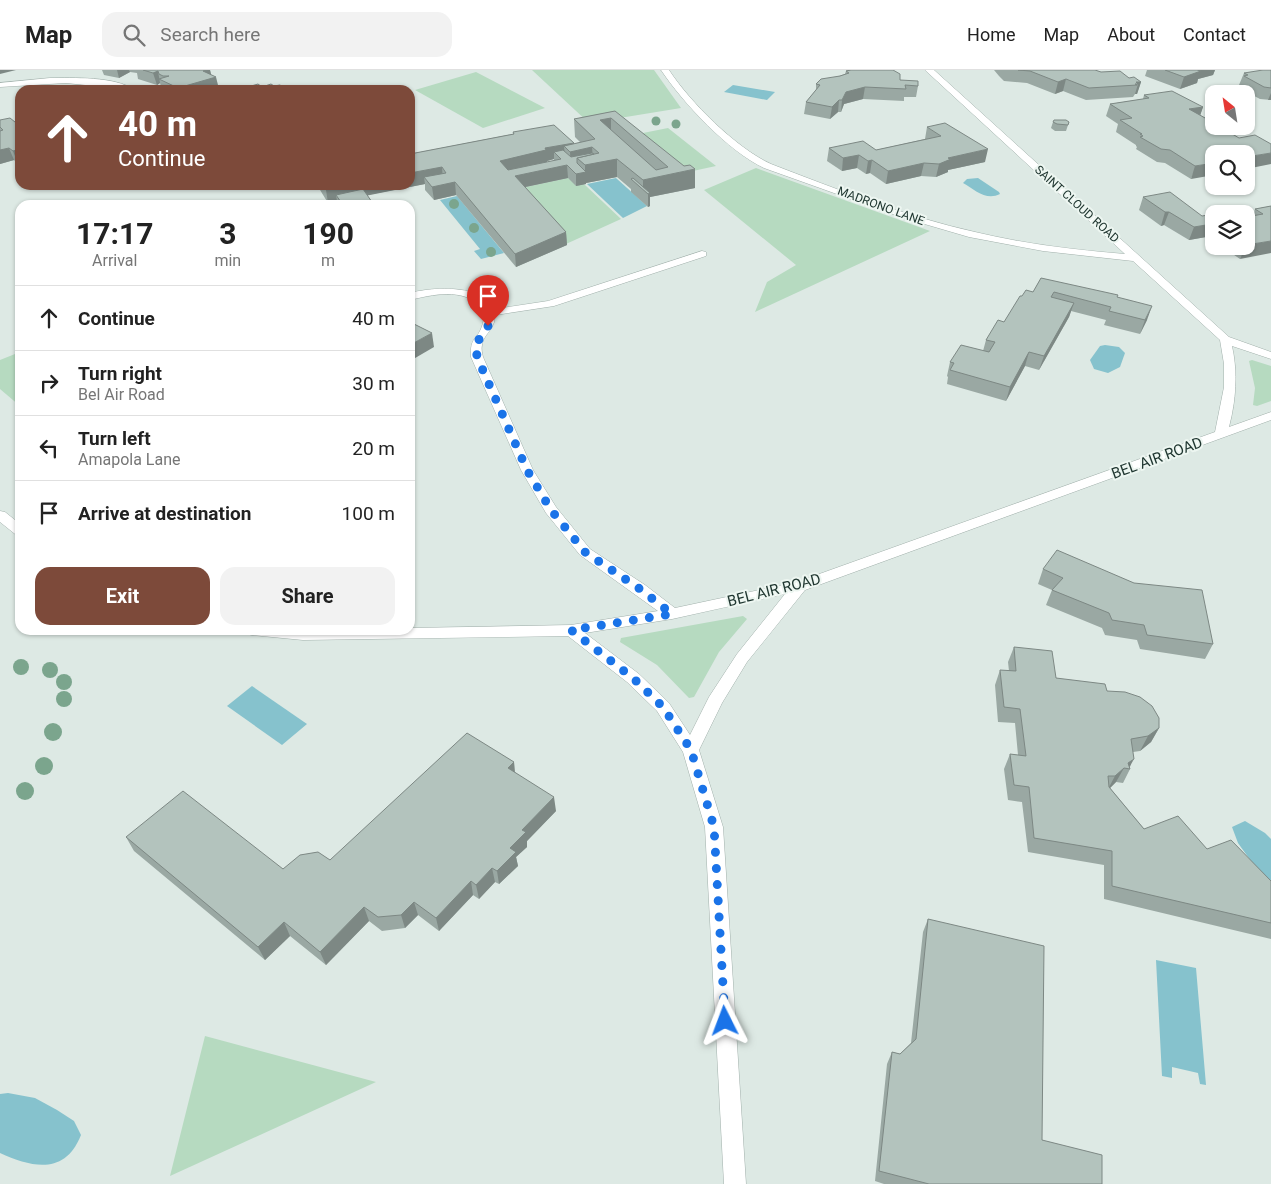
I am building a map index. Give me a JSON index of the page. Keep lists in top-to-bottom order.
{
  "streets": {
    "street": ["SAINT CLOUD ROAD", "MADRONO LANE", "BEL AIR ROAD"]
  },
  "crossings": [
    ["SAINT CLOUD ROAD", "MADRONO LANE"]
  ],
  "north": "top left",
  "page": {
    "header": "Map",
    "search": "Search here",
    "nav": [
      "Home",
      "Map",
      "About",
      "Contact"
    ],
    "turn": ["40 m", "Continue"],
    "eta": [
      "17:17",
      "Arrival",
      "3",
      "min",
      "190",
      "m"
    ],
    "list": [
      {
        "name": "Continue",
        "value": "40 m"
      },
      {
        "name": "Turn right",
        "note": "Bel Air Road",
        "value": "30 m"
      },
      {
        "name": "Turn left",
        "note": "Amapola Lane",
        "value": "20 m"
      },
      {
        "name": "Arrive at destination",
        "value": "100 m"
      }
    ],
    "buttons": ["Exit", "Share"]
  }
}
